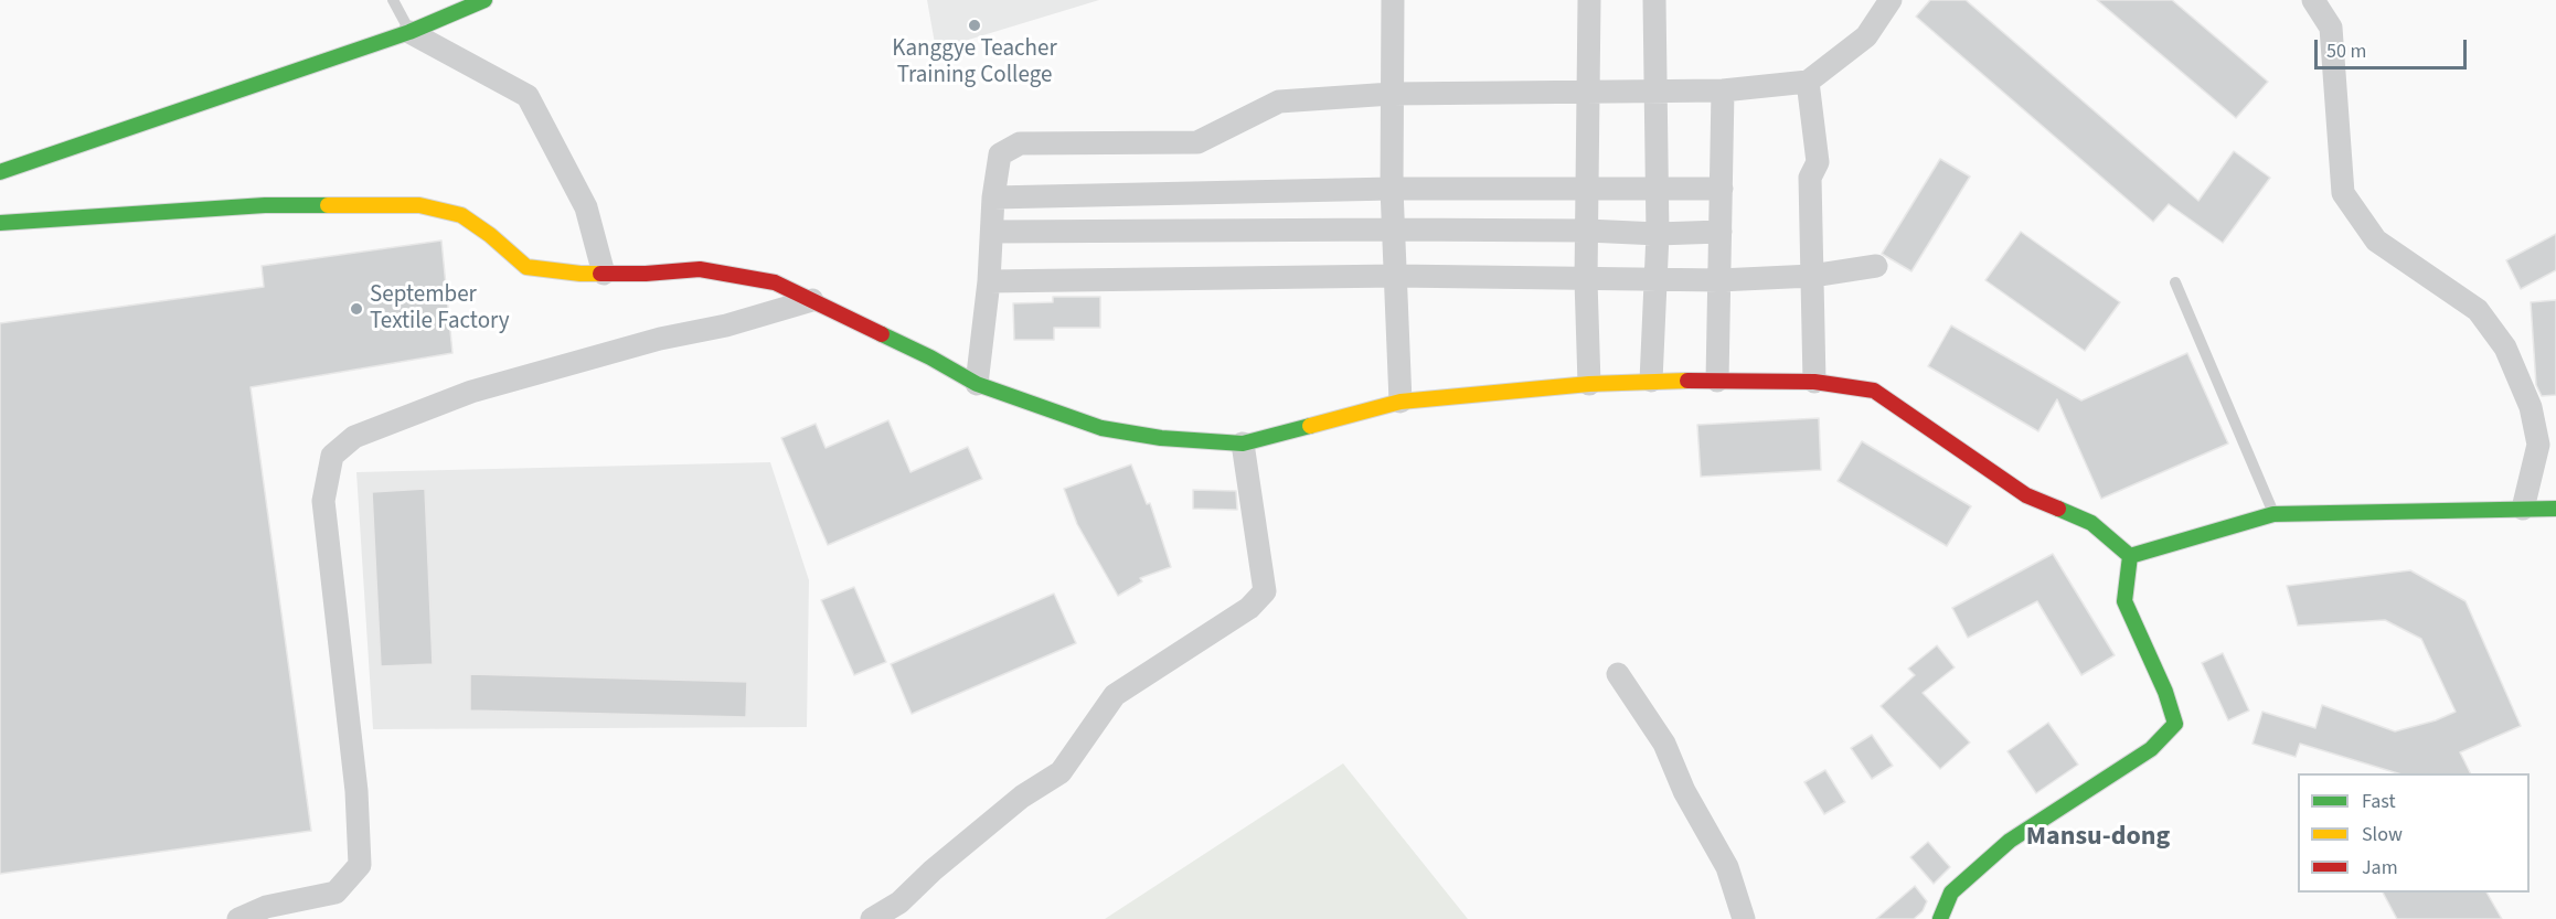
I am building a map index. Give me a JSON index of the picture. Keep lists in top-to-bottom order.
{
  "districts": ["Mansu-dong"],
  "places": ["Kanggye Teacher Training College", "September Textile Factory"],
  "legend": ["Fast", "Slow", "Jam"],
  "scale_bar": "50 m"
}
